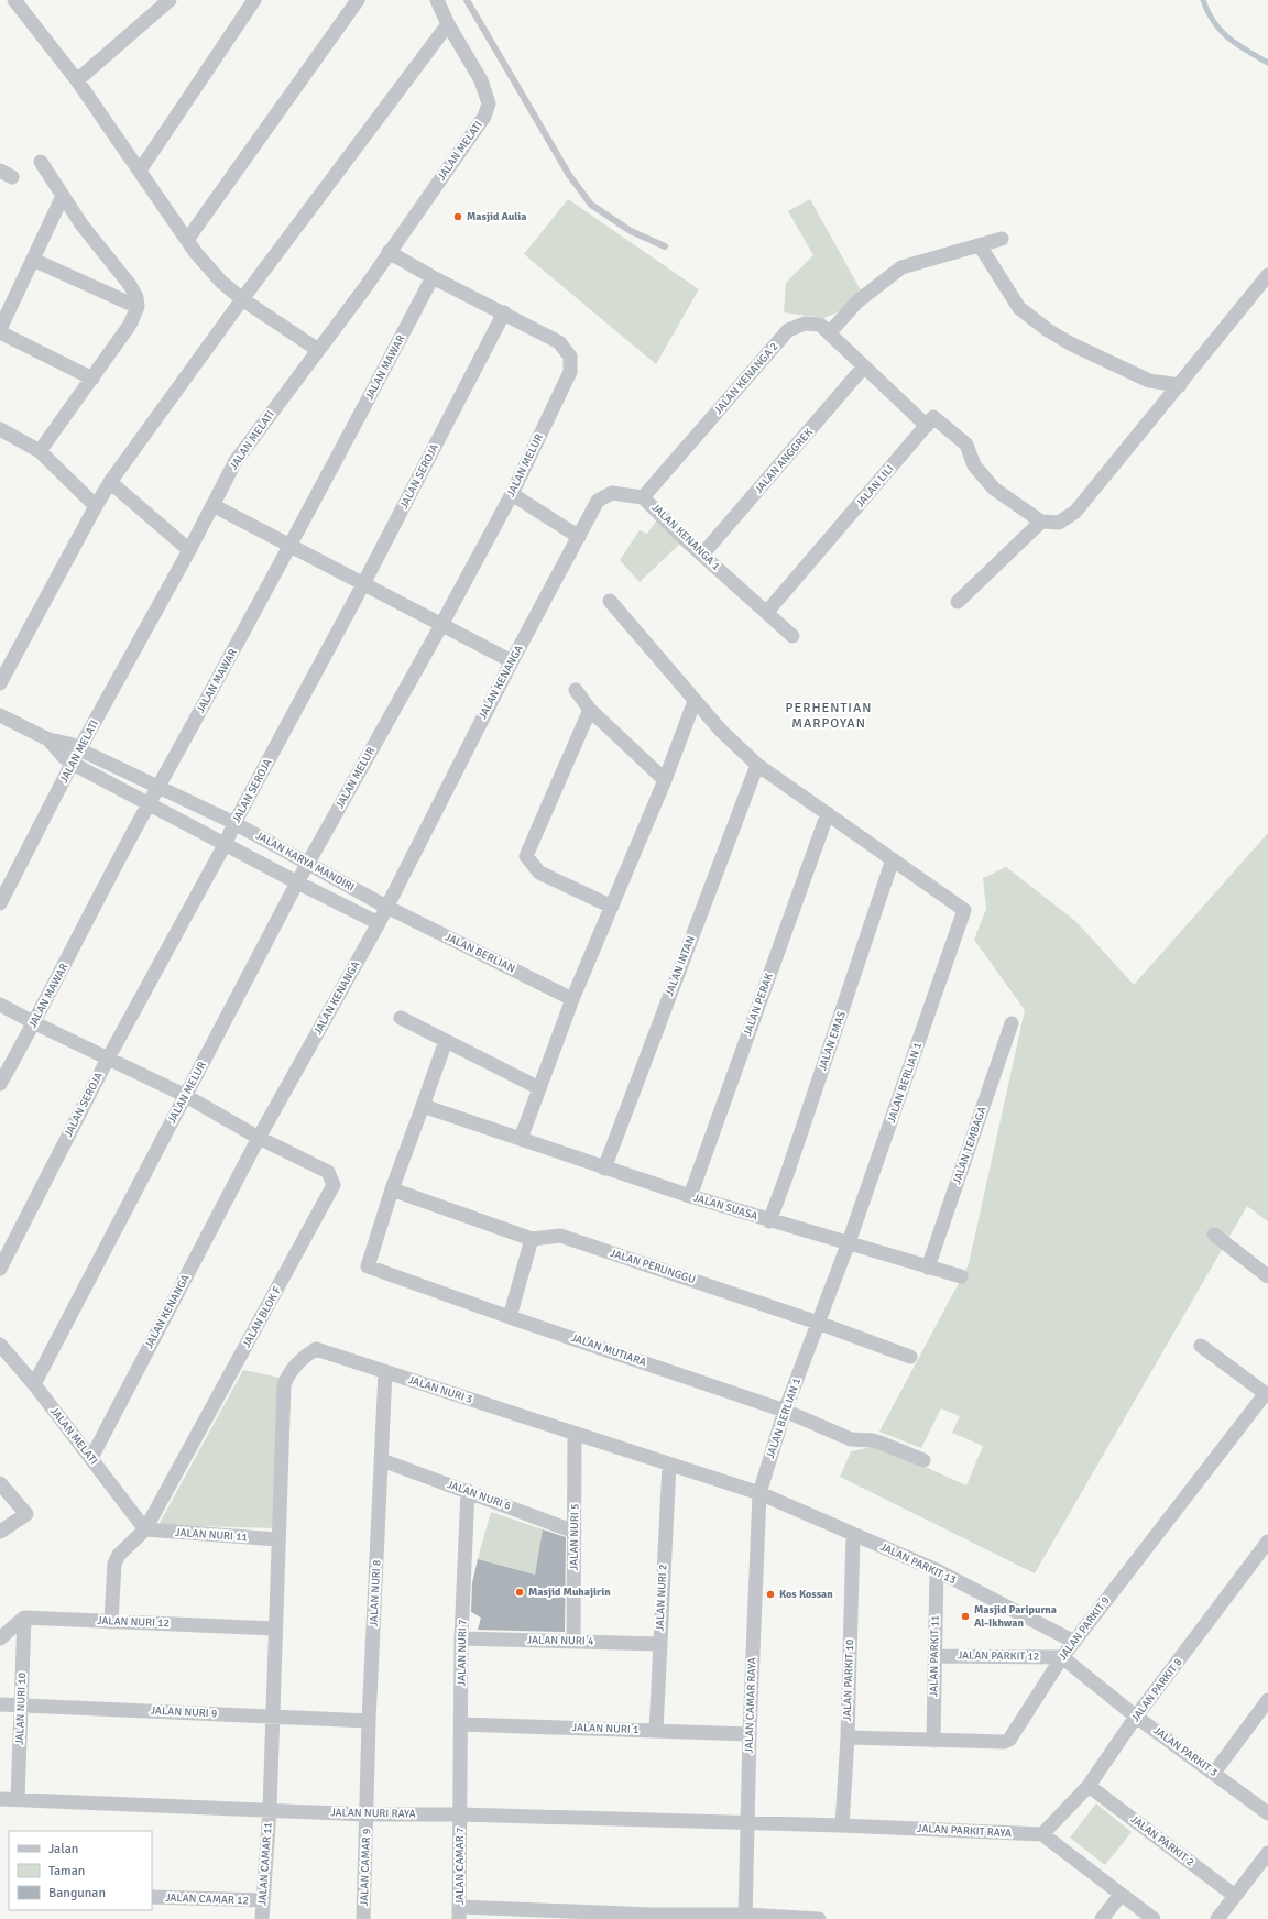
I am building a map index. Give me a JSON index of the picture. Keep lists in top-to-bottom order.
{
  "streets": {
    "street": [
      "JALAN MELATI",
      "JALAN MAWAR",
      "JALAN KENANGA 2",
      "JALAN ANGGREK",
      "JALAN MELUR",
      "JALAN SEROJA",
      "JALAN LILI",
      "JALAN KENANGA 1",
      "JALAN KENANGA",
      "JALAN KARYA MANDIRI",
      "JALAN BERLIAN",
      "JALAN INTAN",
      "JALAN PERAK",
      "JALAN EMAS",
      "JALAN BERLIAN 1",
      "JALAN TEMBAGA",
      "JALAN SUASA",
      "JALAN PERUNGGU",
      "JALAN BLOK F",
      "JALAN MUTIARA",
      "JALAN NURI 3",
      "JALAN NURI 6",
      "JALAN NURI 11",
      "JALAN NURI 5",
      "JALAN PARKIT 13",
      "JALAN NURI 8",
      "JALAN NURI 2",
      "JALAN NURI 12",
      "JALAN PARKIT 9",
      "JALAN NURI 4",
      "JALAN NURI 7",
      "JALAN PARKIT 11",
      "JALAN PARKIT 12",
      "JALAN PARKIT 10",
      "JALAN PARKIT 8",
      "JALAN CAMAR RAYA",
      "JALAN NURI 10",
      "JALAN NURI 9",
      "JALAN NURI 1",
      "JALAN PARKIT 3",
      "JALAN NURI RAYA",
      "JALAN PARKIT RAYA",
      "JALAN PARKIT 2",
      "JALAN CAMAR 11",
      "JALAN CAMAR 7",
      "JALAN CAMAR 9",
      "JALAN CAMAR 12"
    ]
  },
  "crossings": [
    ["JALAN MELATI", "JALAN MELUR"],
    ["JALAN MELATI", "JALAN KENANGA"],
    ["JALAN MELATI", "JALAN KARYA MANDIRI"],
    ["JALAN MELATI", "JALAN BLOK F"],
    ["JALAN MELATI", "JALAN NURI 11"],
    ["JALAN MAWAR", "JALAN MELUR"],
    ["JALAN MAWAR", "JALAN KARYA MANDIRI"],
    ["JALAN KENANGA 2", "JALAN ANGGREK"],
    ["JALAN KENANGA 2", "JALAN KENANGA 1"],
    ["JALAN ANGGREK", "JALAN KENANGA 1"],
    ["JALAN MELUR", "JALAN SEROJA"],
    ["JALAN MELUR", "JALAN KARYA MANDIRI"],
    ["JALAN SEROJA", "JALAN KARYA MANDIRI"],
    ["JALAN LILI", "JALAN KENANGA 1"],
    ["JALAN KENANGA 1", "JALAN KENANGA"],
    ["JALAN KENANGA", "JALAN KARYA MANDIRI"],
    ["JALAN KENANGA", "JALAN BERLIAN"],
    ["JALAN KENANGA", "JALAN BLOK F"],
    ["JALAN KARYA MANDIRI", "JALAN BERLIAN"],
    ["JALAN INTAN", "JALAN BERLIAN 1"],
    ["JALAN INTAN", "JALAN SUASA"],
    ["JALAN PERAK", "JALAN BERLIAN 1"],
    ["JALAN PERAK", "JALAN SUASA"],
    ["JALAN EMAS", "JALAN BERLIAN 1"],
    ["JALAN EMAS", "JALAN SUASA"],
    ["JALAN BERLIAN 1", "JALAN SUASA"],
    ["JALAN BERLIAN 1", "JALAN PERUNGGU"],
    ["JALAN BERLIAN 1", "JALAN MUTIARA"],
    ["JALAN BERLIAN 1", "JALAN NURI 3"],
    ["JALAN BERLIAN 1", "JALAN PARKIT 13"],
    ["JALAN BERLIAN 1", "JALAN CAMAR RAYA"],
    ["JALAN PERUNGGU", "JALAN MUTIARA"],
    ["JALAN BLOK F", "JALAN NURI 11"],
    ["JALAN NURI 3", "JALAN NURI 11"],
    ["JALAN NURI 3", "JALAN NURI 5"],
    ["JALAN NURI 3", "JALAN PARKIT 13"],
    ["JALAN NURI 3", "JALAN NURI 8"],
    ["JALAN NURI 3", "JALAN NURI 2"],
    ["JALAN NURI 3", "JALAN CAMAR RAYA"],
    ["JALAN NURI 3", "JALAN CAMAR 11"],
    ["JALAN NURI 6", "JALAN NURI 5"],
    ["JALAN NURI 6", "JALAN NURI 8"],
    ["JALAN NURI 6", "JALAN NURI 7"],
    ["JALAN NURI 11", "JALAN CAMAR 11"],
    ["JALAN NURI 5", "JALAN NURI 4"],
    ["JALAN PARKIT 13", "JALAN PARKIT 9"],
    ["JALAN PARKIT 13", "JALAN PARKIT 11"],
    ["JALAN PARKIT 13", "JALAN PARKIT 10"],
    ["JALAN PARKIT 13", "JALAN CAMAR RAYA"],
    ["JALAN NURI 8", "JALAN NURI 9"],
    ["JALAN NURI 8", "JALAN NURI RAYA"],
    ["JALAN NURI 8", "JALAN CAMAR 9"],
    ["JALAN NURI 2", "JALAN NURI 4"],
    ["JALAN NURI 2", "JALAN NURI 1"],
    ["JALAN NURI 12", "JALAN NURI 10"],
    ["JALAN NURI 12", "JALAN CAMAR 11"],
    ["JALAN PARKIT 9", "JALAN PARKIT 11"],
    ["JALAN PARKIT 9", "JALAN PARKIT 12"],
    ["JALAN PARKIT 9", "JALAN PARKIT 10"],
    ["JALAN PARKIT 9", "JALAN PARKIT 3"],
    ["JALAN NURI 4", "JALAN NURI 7"],
    ["JALAN NURI 7", "JALAN NURI 1"],
    ["JALAN NURI 7", "JALAN NURI RAYA"],
    ["JALAN NURI 7", "JALAN CAMAR 7"],
    ["JALAN PARKIT 11", "JALAN PARKIT 12"],
    ["JALAN PARKIT 12", "JALAN PARKIT 3"],
    ["JALAN PARKIT 10", "JALAN PARKIT RAYA"],
    ["JALAN PARKIT 8", "JALAN PARKIT 3"],
    ["JALAN PARKIT 8", "JALAN PARKIT RAYA"],
    ["JALAN PARKIT 8", "JALAN PARKIT 2"],
    ["JALAN CAMAR RAYA", "JALAN NURI 1"],
    ["JALAN CAMAR RAYA", "JALAN NURI RAYA"],
    ["JALAN CAMAR RAYA", "JALAN PARKIT RAYA"],
    ["JALAN NURI 10", "JALAN NURI 9"],
    ["JALAN NURI 10", "JALAN NURI RAYA"],
    ["JALAN NURI 9", "JALAN CAMAR 11"],
    ["JALAN NURI RAYA", "JALAN PARKIT RAYA"],
    ["JALAN NURI RAYA", "JALAN CAMAR 11"],
    ["JALAN NURI RAYA", "JALAN CAMAR 7"],
    ["JALAN NURI RAYA", "JALAN CAMAR 9"],
    ["JALAN CAMAR 11", "JALAN CAMAR 12"]
  ],
  "districts": ["PERHENTIAN MARPOYAN"],
  "places": [
    "Masjid Aulia",
    "Masjid Muhajirin",
    "Kos Kossan",
    "Masjid Paripurna Al-Ikhwan"
  ],
  "legend": ["Jalan", "Taman", "Bangunan"]
}
